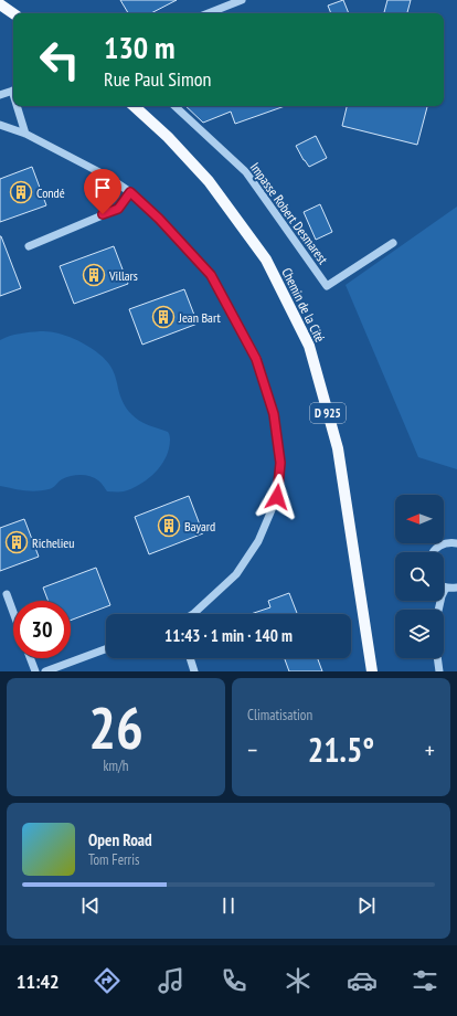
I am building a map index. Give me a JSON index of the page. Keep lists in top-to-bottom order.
{
  "streets": {
    "main road": ["Chemin de la Cité", "D 925"],
    "street": ["Impasse Robert Desmarest"]
  },
  "places": {
    "building": [
      "Condé",
      "Villars",
      "Jean Bart",
      "Bayard",
      "Richelieu"
    ]
  },
  "north": "left",
  "page": {
    "turn": ["130 m", "Rue Paul Simon"],
    "limit": "30",
    "trip": "11:43 · 1 min · 140 m",
    "tile": [
      ["26", "km/h"],
      "Climatisation"
    ],
    "heat": ["−", "21.5°", "+"],
    "song": ["Open Road", "Tom Ferris"],
    "tabs": "11:42"
  }
}
